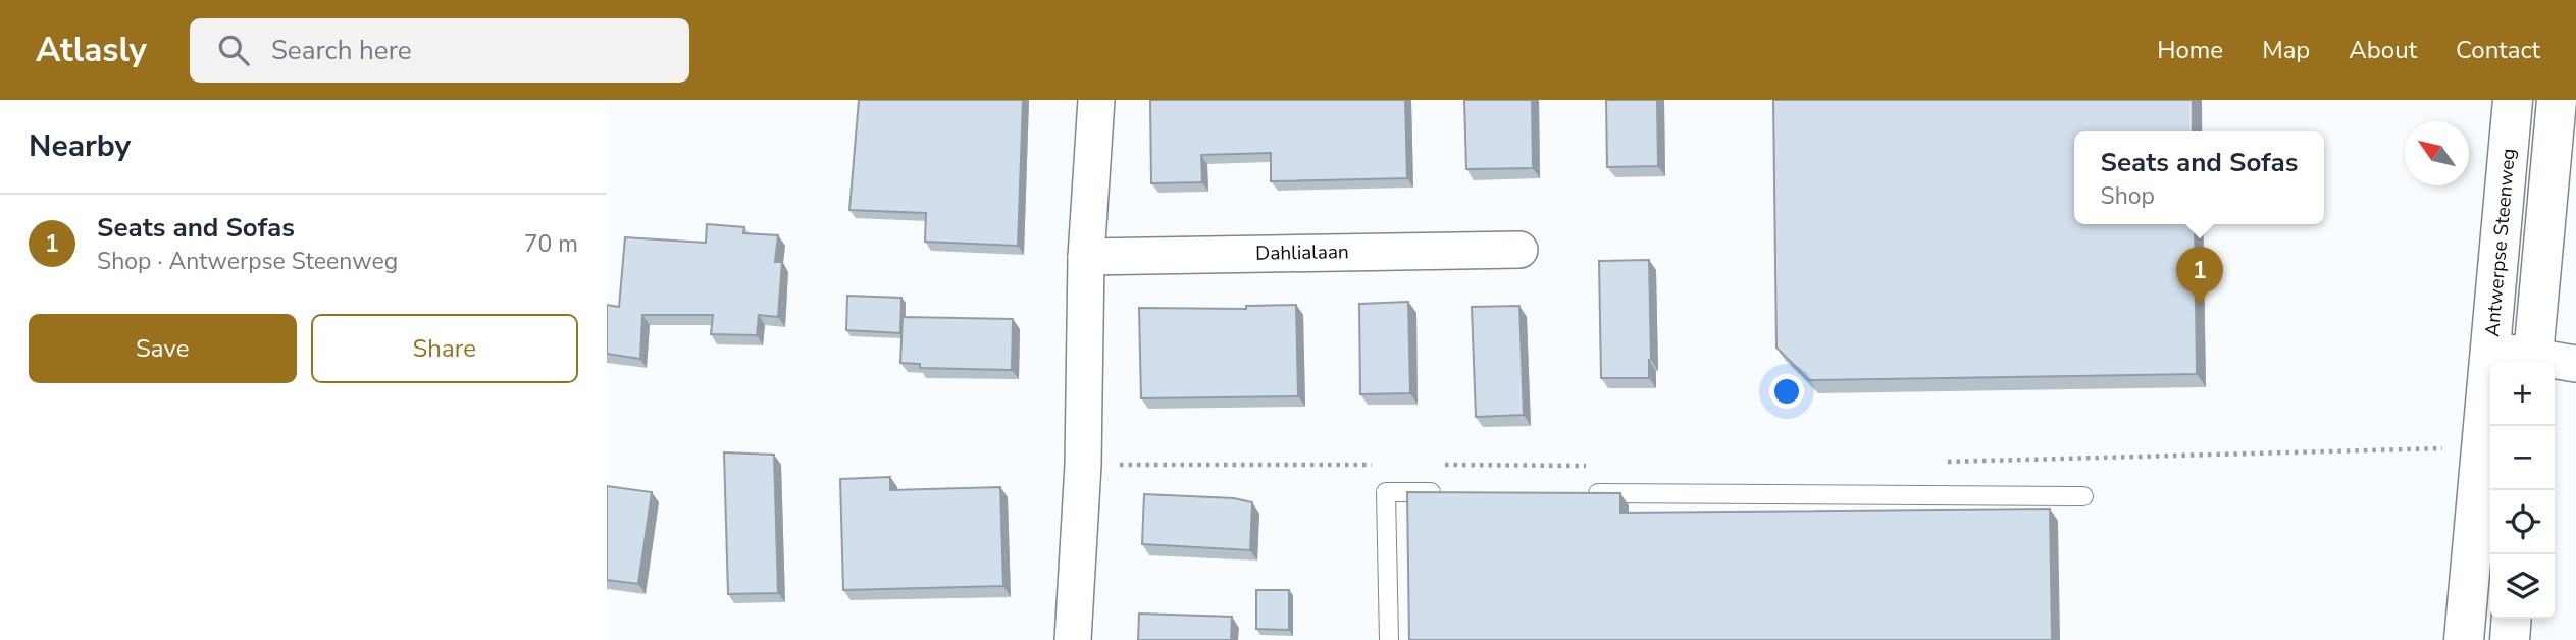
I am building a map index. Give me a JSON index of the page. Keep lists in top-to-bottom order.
{
  "streets": {
    "main road": ["Antwerpse Steenweg"],
    "street": ["Dahlialaan"]
  },
  "north": "top left",
  "page": {
    "header": "Atlasly",
    "search": "Search here",
    "nav": [
      "Home",
      "Map",
      "About",
      "Contact"
    ],
    "heading": "Nearby",
    "popup": ["Seats and Sofas", "Shop"],
    "list": [
      {
        "mark": "1",
        "name": "Seats and Sofas",
        "note": "Shop · Antwerpse Steenweg",
        "value": "70 m"
      }
    ],
    "pins": "1",
    "buttons": ["Save", "Share"],
    "map_buttons": ["+", "−"]
  }
}
